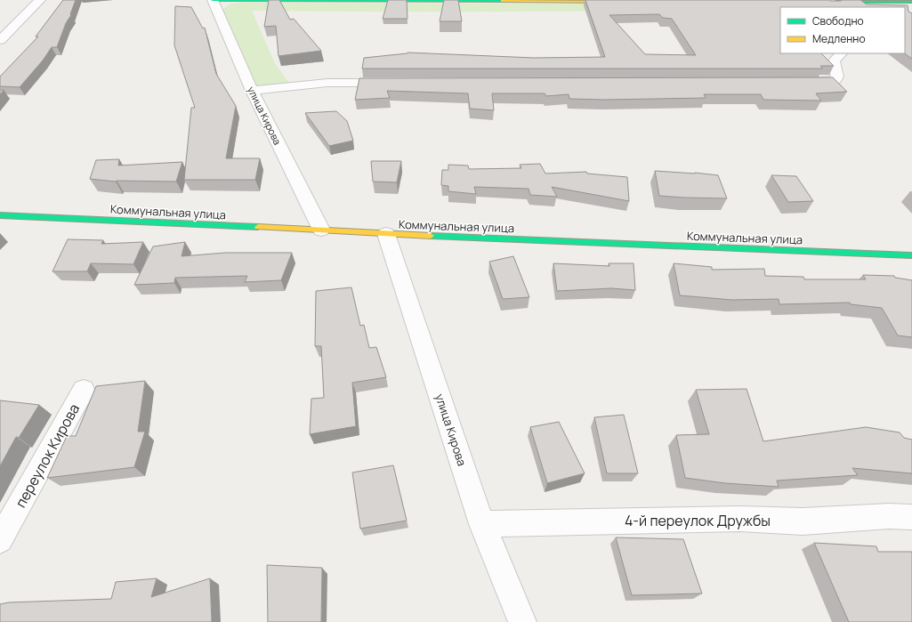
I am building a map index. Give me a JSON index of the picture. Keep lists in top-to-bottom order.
{
  "streets": {
    "street": [
      "улица Кирова",
      "Коммунальная улица",
      "переулок Кирова",
      "4-й переулок Дружбы"
    ]
  },
  "crossings": [
    ["улица Кирова", "Коммунальная улица"],
    ["улица Кирова", "4-й переулок Дружбы"]
  ],
  "legend": ["Свободно", "Медленно"]
}
